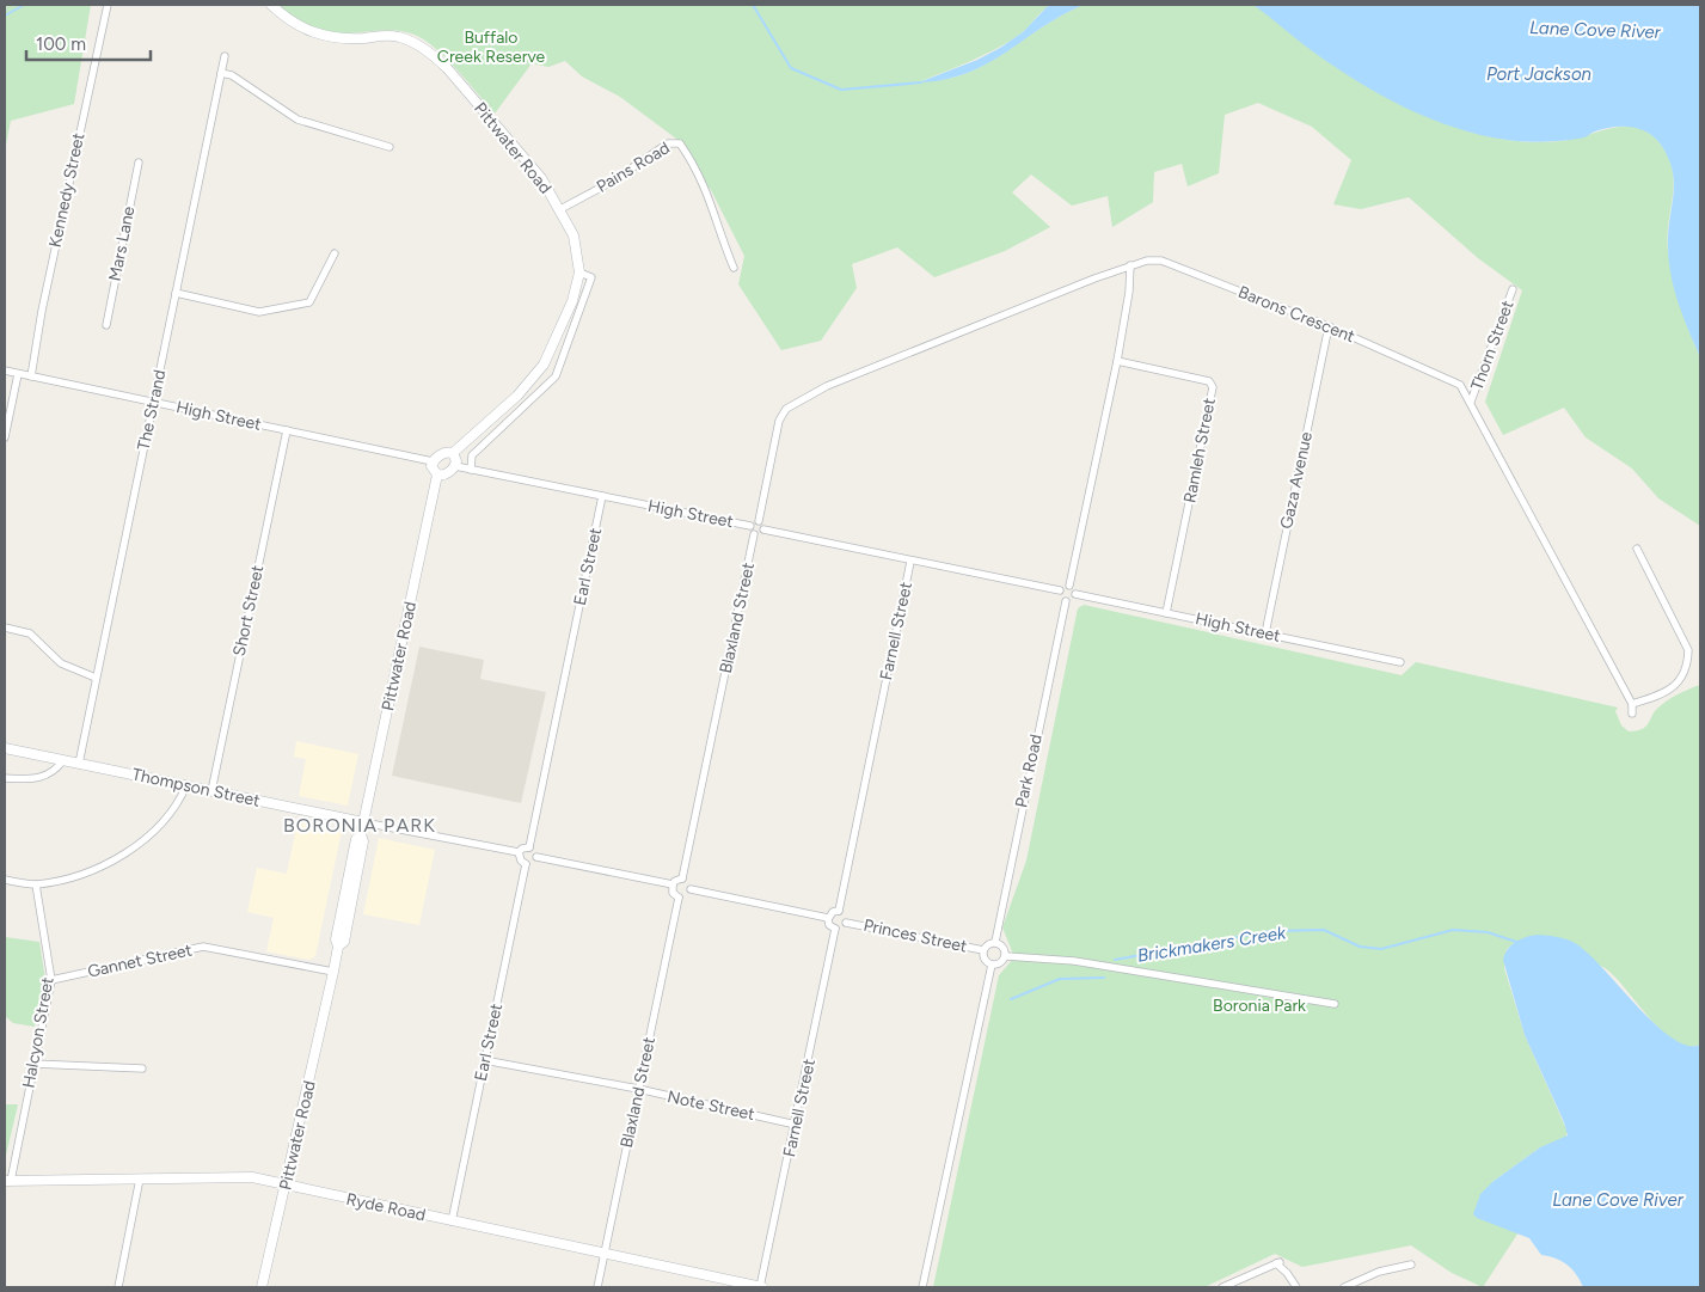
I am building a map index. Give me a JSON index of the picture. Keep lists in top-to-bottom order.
{
  "streets": {
    "main road": ["Pittwater Road", "Thompson Street", "Ryde Road"],
    "street": [
      "Pains Road",
      "Kennedy Street",
      "Mars Lane",
      "Barons Crescent",
      "Thorn Street",
      "The Strand",
      "High Street",
      "Ramleh Street",
      "Gaza Avenue",
      "Earl Street",
      "Short Street",
      "Blaxland Street",
      "Farnell Street",
      "Park Road",
      "Princes Street",
      "Gannet Street",
      "Halcyon Street",
      "Note Street"
    ]
  },
  "crossings": [
    ["Pittwater Road", "Pains Road"],
    ["Pittwater Road", "High Street"],
    ["Pittwater Road", "Thompson Street"],
    ["Pittwater Road", "Gannet Street"],
    ["Pittwater Road", "Ryde Road"],
    ["Kennedy Street", "High Street"],
    ["Barons Crescent", "Thorn Street"],
    ["Barons Crescent", "Gaza Avenue"],
    ["The Strand", "High Street"],
    ["The Strand", "Thompson Street"],
    ["High Street", "Ramleh Street"],
    ["High Street", "Gaza Avenue"],
    ["High Street", "Earl Street"],
    ["High Street", "Short Street"],
    ["High Street", "Park Road"],
    ["Earl Street", "Note Street"],
    ["Earl Street", "Ryde Road"],
    ["Short Street", "Thompson Street"],
    ["Blaxland Street", "Note Street"],
    ["Blaxland Street", "Ryde Road"],
    ["Farnell Street", "Princes Street"],
    ["Farnell Street", "Note Street"],
    ["Farnell Street", "Ryde Road"],
    ["Park Road", "Princes Street"],
    ["Gannet Street", "Halcyon Street"],
    ["Halcyon Street", "Ryde Road"]
  ],
  "districts": ["BORONIA PARK"],
  "water": ["Lane Cove River", "Port Jackson", "Brickmakers Creek"],
  "parks": ["Buffalo Creek Reserve", "Boronia Park"],
  "scale_bar": "100 m"
}
